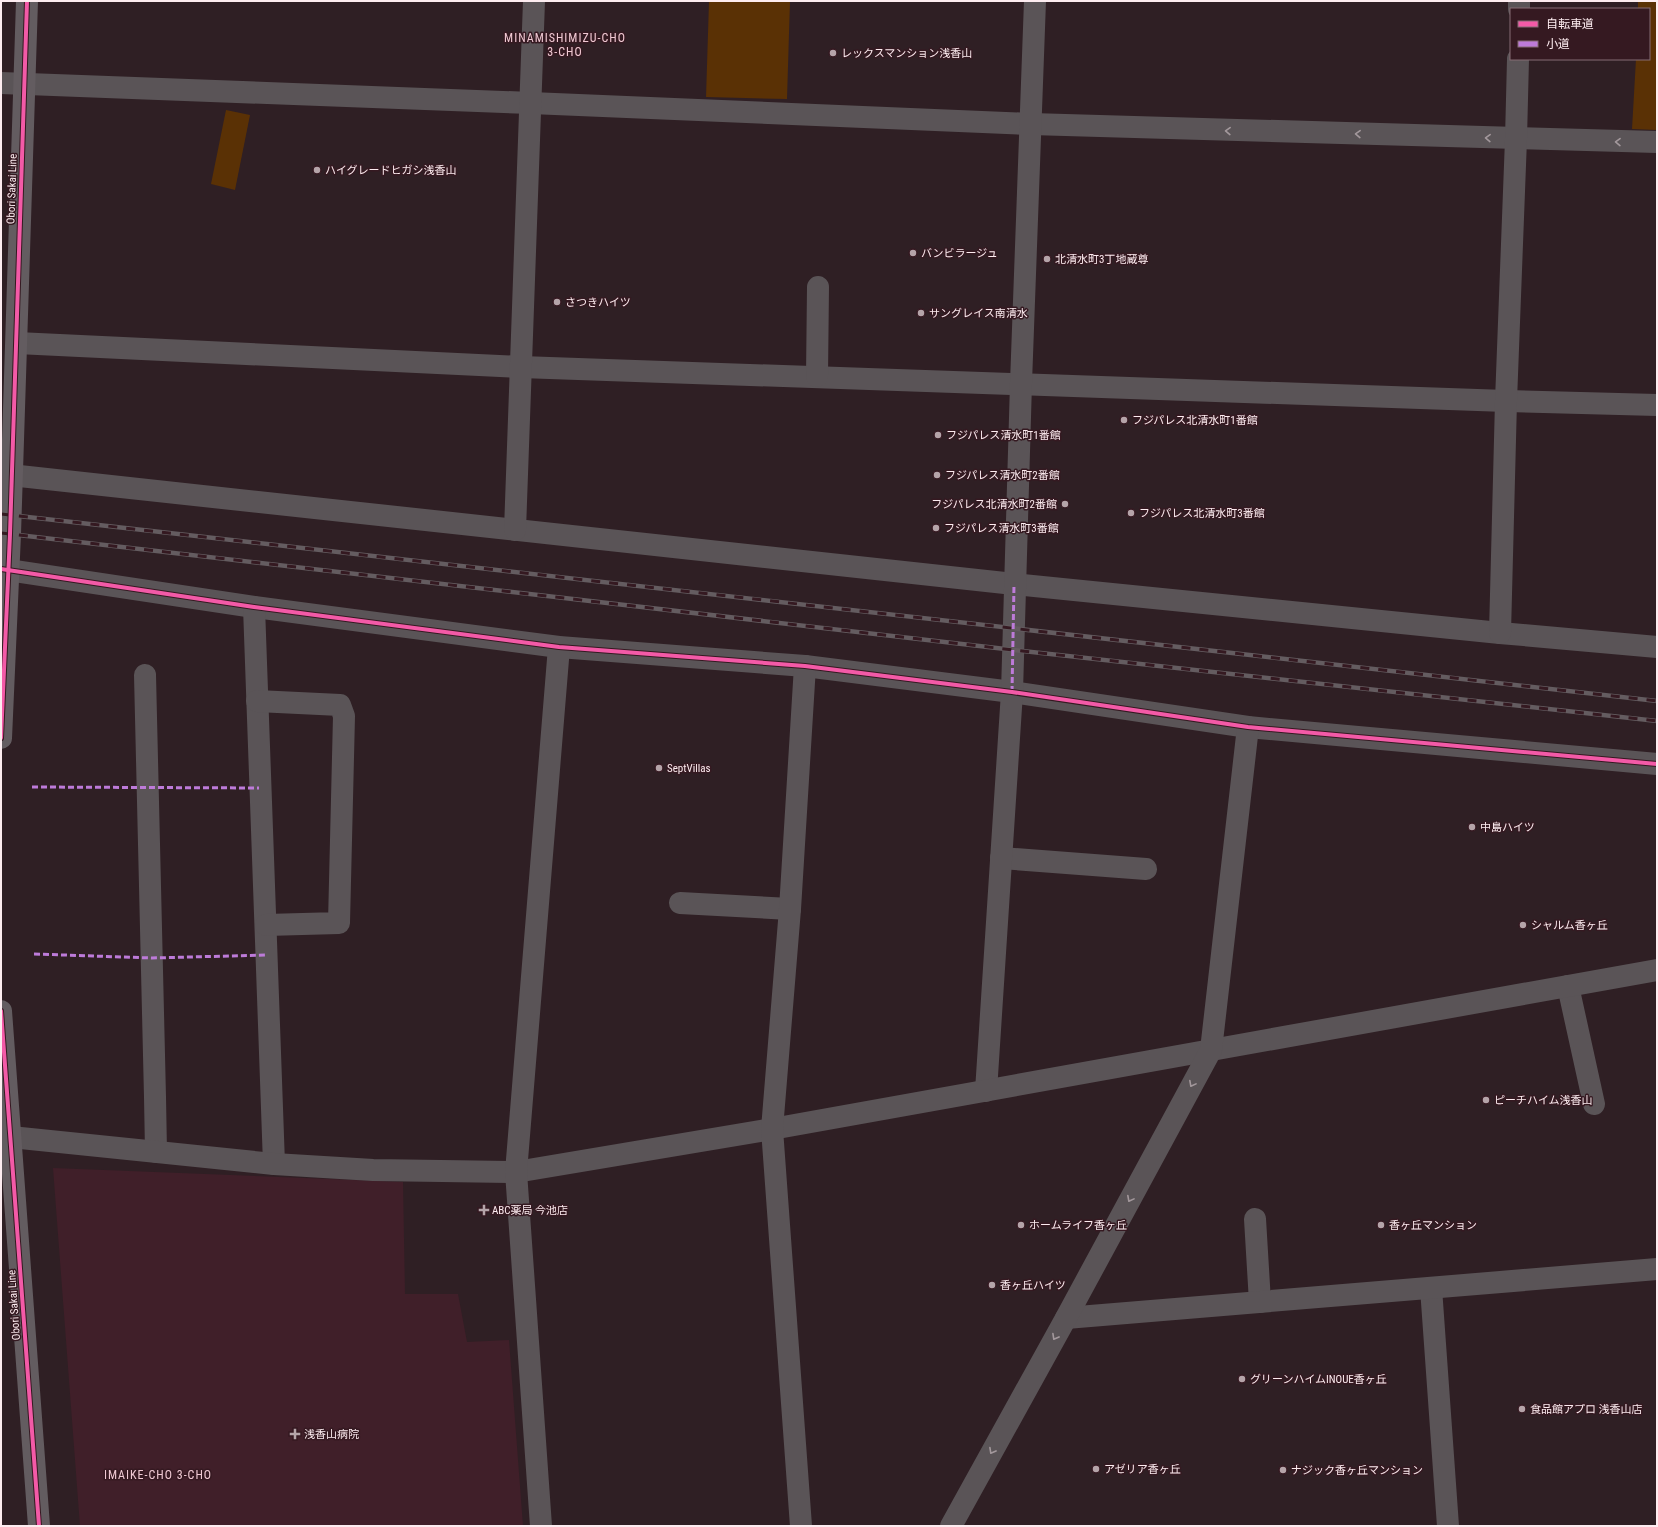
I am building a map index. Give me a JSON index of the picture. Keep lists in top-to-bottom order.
{
  "streets": {
    "main road": ["Obori Sakai Line"]
  },
  "districts": ["MINAMISHIMIZU-CHO 3-CHO", "IMAIKE-CHO 3-CHO"],
  "places": {
    "other": [
      "レックスマンション浅香山",
      "ハイグレードヒガシ浅香山",
      "バンビラージュ",
      "北清水町3丁地蔵尊",
      "さつきハイツ",
      "サングレイス南清水",
      "フジパレス北清水町1番館",
      "フジパレス清水町1番館",
      "フジパレス清水町2番館",
      "フジパレス北清水町2番館",
      "フジパレス北清水町3番館",
      "フジパレス清水町3番館",
      "SeptVillas",
      "中島ハイツ",
      "シャルム香ヶ丘",
      "ピーチハイム浅香山",
      "ホームライフ香ヶ丘",
      "香ヶ丘マンション",
      "香ヶ丘ハイツ",
      "グリーンハイムINOUE香ヶ丘",
      "食品館アプロ 浅香山店",
      "アゼリア香ヶ丘",
      "ナジック香ヶ丘マンション"
    ],
    "health": ["ABC薬局 今池店", "浅香山病院"]
  },
  "legend": ["自転車道", "小道"]
}
